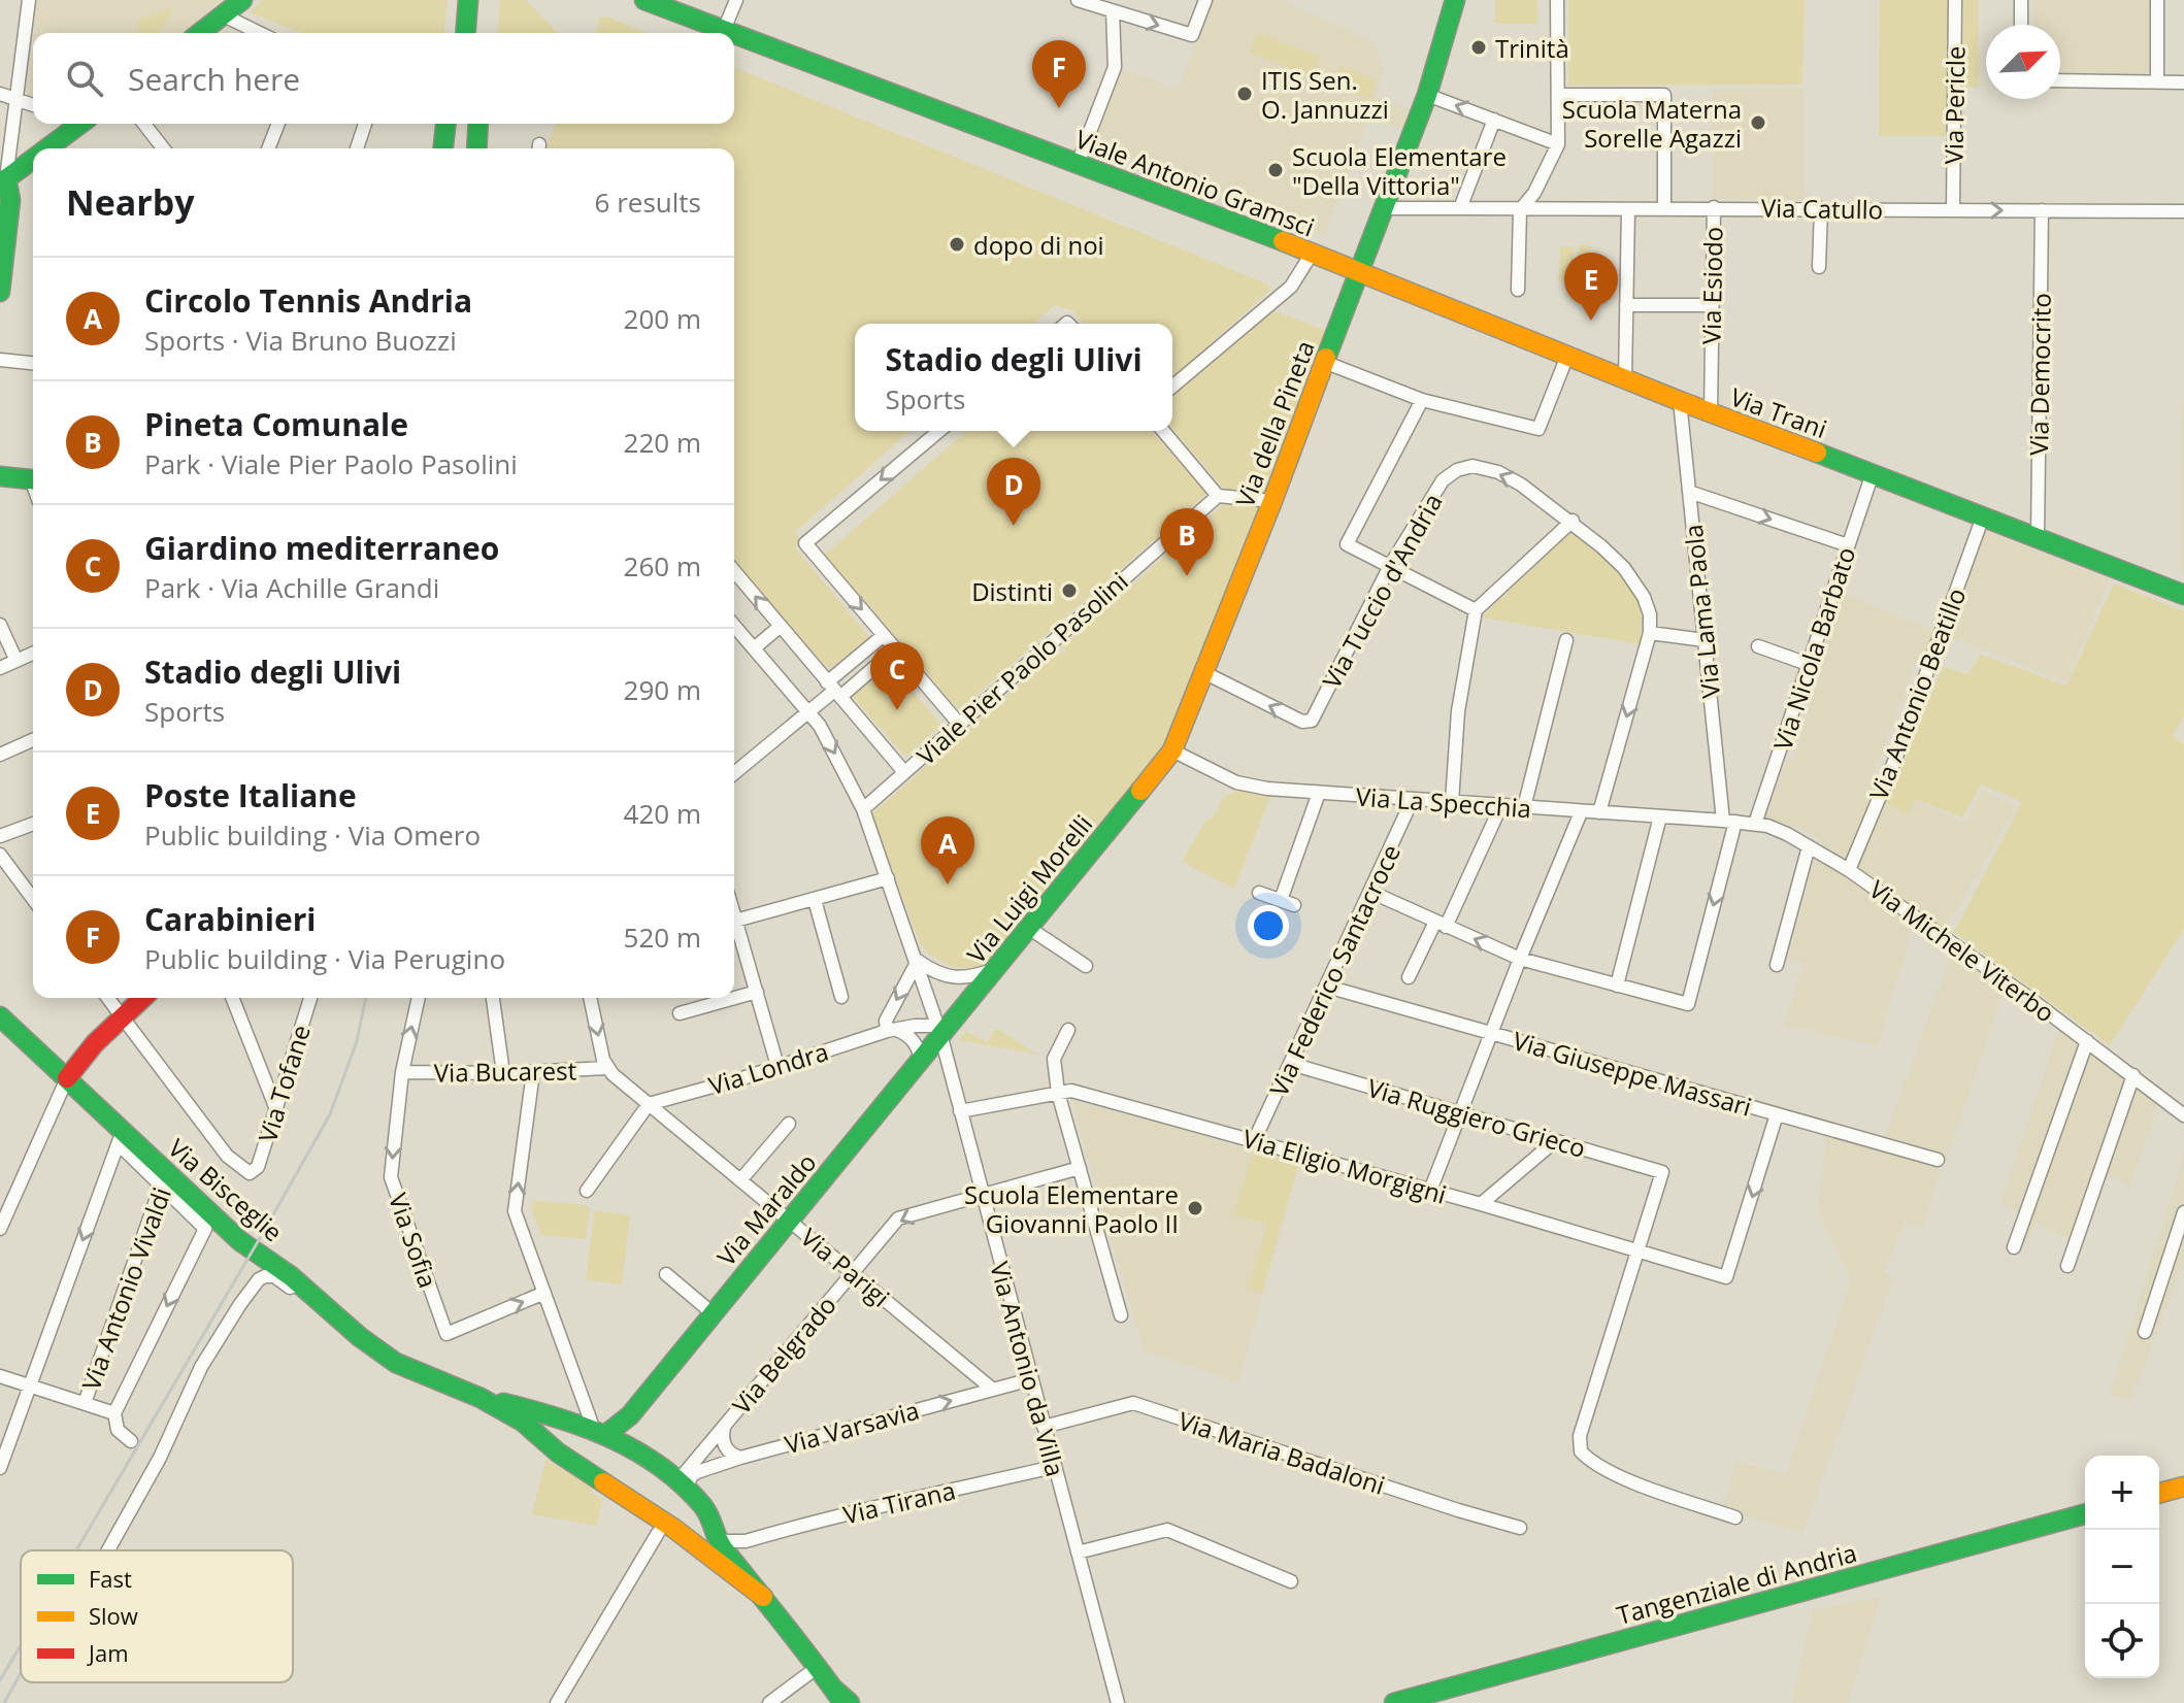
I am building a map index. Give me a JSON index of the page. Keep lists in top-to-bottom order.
{
  "streets": {
    "main road": [
      "Viale Antonio Gramsci",
      "Via Trani",
      "Via della Pineta",
      "Via Luigi Morelli",
      "Via Bisceglie",
      "Via Maraldo",
      "Tangenziale di Andria"
    ],
    "street": [
      "Via Pericle",
      "Via Catullo",
      "Via Esiodo",
      "Via Democrito",
      "Via Tuccio d'Andria",
      "Via Lama Paola",
      "Via Nicola Barbato",
      "Viale Pier Paolo Pasolini",
      "Via Antonio Beatillo",
      "Via La Specchia",
      "Via Michele Viterbo",
      "Via Federico Santacroce",
      "Via Londra",
      "Via Bucarest",
      "Via Giuseppe Massari",
      "Via Tofane",
      "Via Ruggiero Grieco",
      "Via Eligio Morgigni",
      "Via Sofia",
      "Via Parigi",
      "Via Antonio Vivaldi",
      "Via Belgrado",
      "Via Antonio da Villa",
      "Via Varsavia",
      "Via Maria Badaloni",
      "Via Tirana"
    ]
  },
  "crossings": [
    ["Via Pericle", "Via Catullo"],
    ["Viale Antonio Gramsci", "Via Trani"],
    ["Viale Antonio Gramsci", "Via della Pineta"],
    ["Via Catullo", "Via Esiodo"],
    ["Via Catullo", "Via Democrito"],
    ["Via Catullo", "Via della Pineta"],
    ["Via Esiodo", "Via Trani"],
    ["Via Democrito", "Via Trani"],
    ["Via Trani", "Via della Pineta"],
    ["Via Trani", "Via Lama Paola"],
    ["Via Trani", "Via Nicola Barbato"],
    ["Via Trani", "Via Antonio Beatillo"],
    ["Via della Pineta", "Via Tuccio d'Andria"],
    ["Via della Pineta", "Via La Specchia"],
    ["Via della Pineta", "Via Luigi Morelli"],
    ["Via Lama Paola", "Via La Specchia"],
    ["Via Lama Paola", "Via Michele Viterbo"],
    ["Via Nicola Barbato", "Via Michele Viterbo"],
    ["Viale Pier Paolo Pasolini", "Via Antonio da Villa"],
    ["Via Antonio Beatillo", "Via Michele Viterbo"],
    ["Via La Specchia", "Via Michele Viterbo"],
    ["Via La Specchia", "Via Federico Santacroce"],
    ["Via Luigi Morelli", "Via Maraldo"],
    ["Via Luigi Morelli", "Via Antonio da Villa"],
    ["Via Federico Santacroce", "Via Giuseppe Massari"],
    ["Via Federico Santacroce", "Via Ruggiero Grieco"],
    ["Via Federico Santacroce", "Via Eligio Morgigni"],
    ["Via Londra", "Via Parigi"],
    ["Via Bucarest", "Via Sofia"],
    ["Via Bucarest", "Via Parigi"],
    ["Via Giuseppe Massari", "Via Eligio Morgigni"],
    ["Via Ruggiero Grieco", "Via Eligio Morgigni"],
    ["Via Eligio Morgigni", "Via Antonio da Villa"],
    ["Via Bisceglie", "Via Maraldo"],
    ["Via Bisceglie", "Via Antonio Vivaldi"],
    ["Via Bisceglie", "Via Belgrado"],
    ["Via Bisceglie", "Via Varsavia"],
    ["Via Maraldo", "Via Parigi"],
    ["Via Maraldo", "Via Antonio da Villa"],
    ["Via Parigi", "Via Belgrado"],
    ["Via Parigi", "Via Varsavia"],
    ["Via Belgrado", "Via Antonio da Villa"],
    ["Via Antonio da Villa", "Via Varsavia"],
    ["Via Antonio da Villa", "Via Maria Badaloni"],
    ["Via Antonio da Villa", "Via Tirana"]
  ],
  "one_way": ["Via Varsavia"],
  "places": [
    "Trinità",
    "ITIS Sen. O. Jannuzzi",
    "Scuola Materna Sorelle Agazzi",
    "Scuola Elementare \"Della Vittoria\"",
    "dopo di noi",
    "Distinti",
    "Scuola Elementare Giovanni Paolo II"
  ],
  "legend": ["Fast", "Slow", "Jam"],
  "north": "top right",
  "page": {
    "search": "Search here",
    "pins": [
      "F",
      "E",
      "D",
      "B",
      "C",
      "A"
    ],
    "heading": ["Nearby", "6 results"],
    "list": [
      {
        "mark": "A",
        "name": "Circolo Tennis Andria",
        "note": "Sports · Via Bruno Buozzi",
        "value": "200 m"
      },
      {
        "mark": "B",
        "name": "Pineta Comunale",
        "note": "Park · Viale Pier Paolo Pasolini",
        "value": "220 m"
      },
      {
        "mark": "C",
        "name": "Giardino mediterraneo",
        "note": "Park · Via Achille Grandi",
        "value": "260 m"
      },
      {
        "mark": "D",
        "name": "Stadio degli Ulivi",
        "note": "Sports",
        "value": "290 m"
      },
      {
        "mark": "E",
        "name": "Poste Italiane",
        "note": "Public building · Via Omero",
        "value": "420 m"
      },
      {
        "mark": "F",
        "name": "Carabinieri",
        "note": "Public building · Via Perugino",
        "value": "520 m"
      }
    ],
    "popup": ["Stadio degli Ulivi", "Sports"],
    "map_buttons": ["+", "−"]
  }
}
